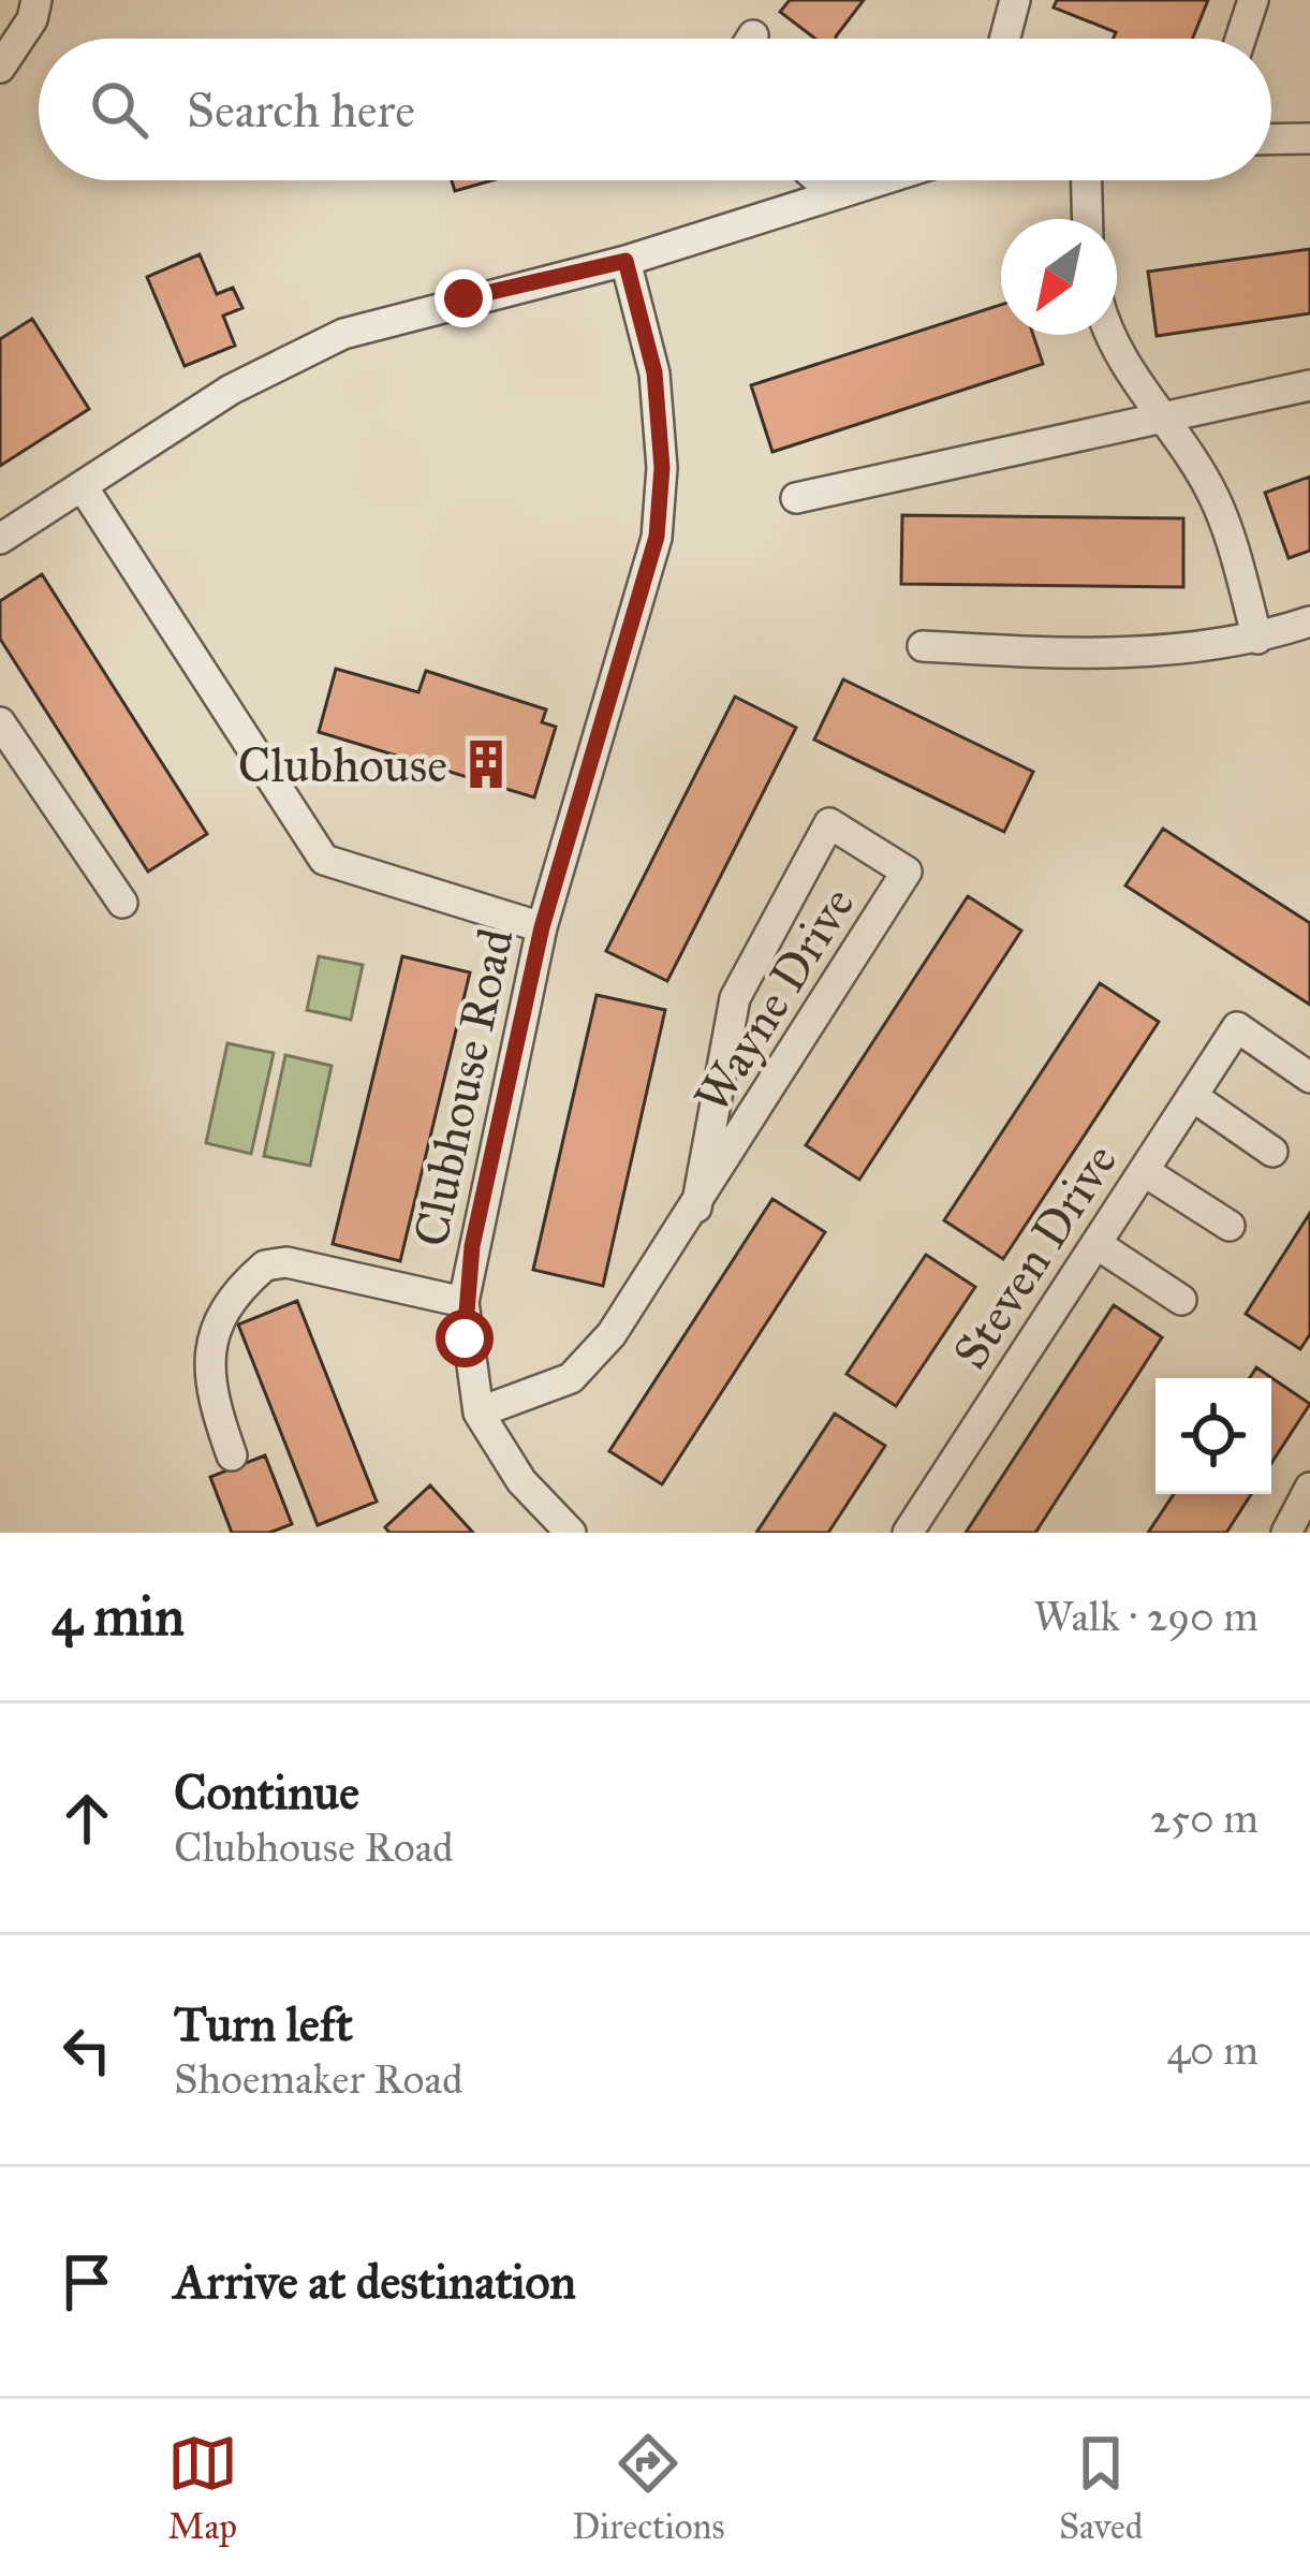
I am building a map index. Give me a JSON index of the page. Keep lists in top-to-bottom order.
{
  "streets": {
    "street": ["Wayne Drive", "Clubhouse Road", "Steven Drive"]
  },
  "crossings": [
    ["Wayne Drive", "Clubhouse Road"]
  ],
  "places": {
    "building": ["Clubhouse"]
  },
  "north": "bottom left",
  "page": {
    "search": "Search here",
    "heading": ["4 min", "Walk · 290 m"],
    "list": [
      ["Continue", "Clubhouse Road", "250 m"],
      ["Turn left", "Shoemaker Road", "40 m"],
      "Arrive at destination"
    ],
    "nav": ["Map", "Directions", "Saved"]
  }
}
